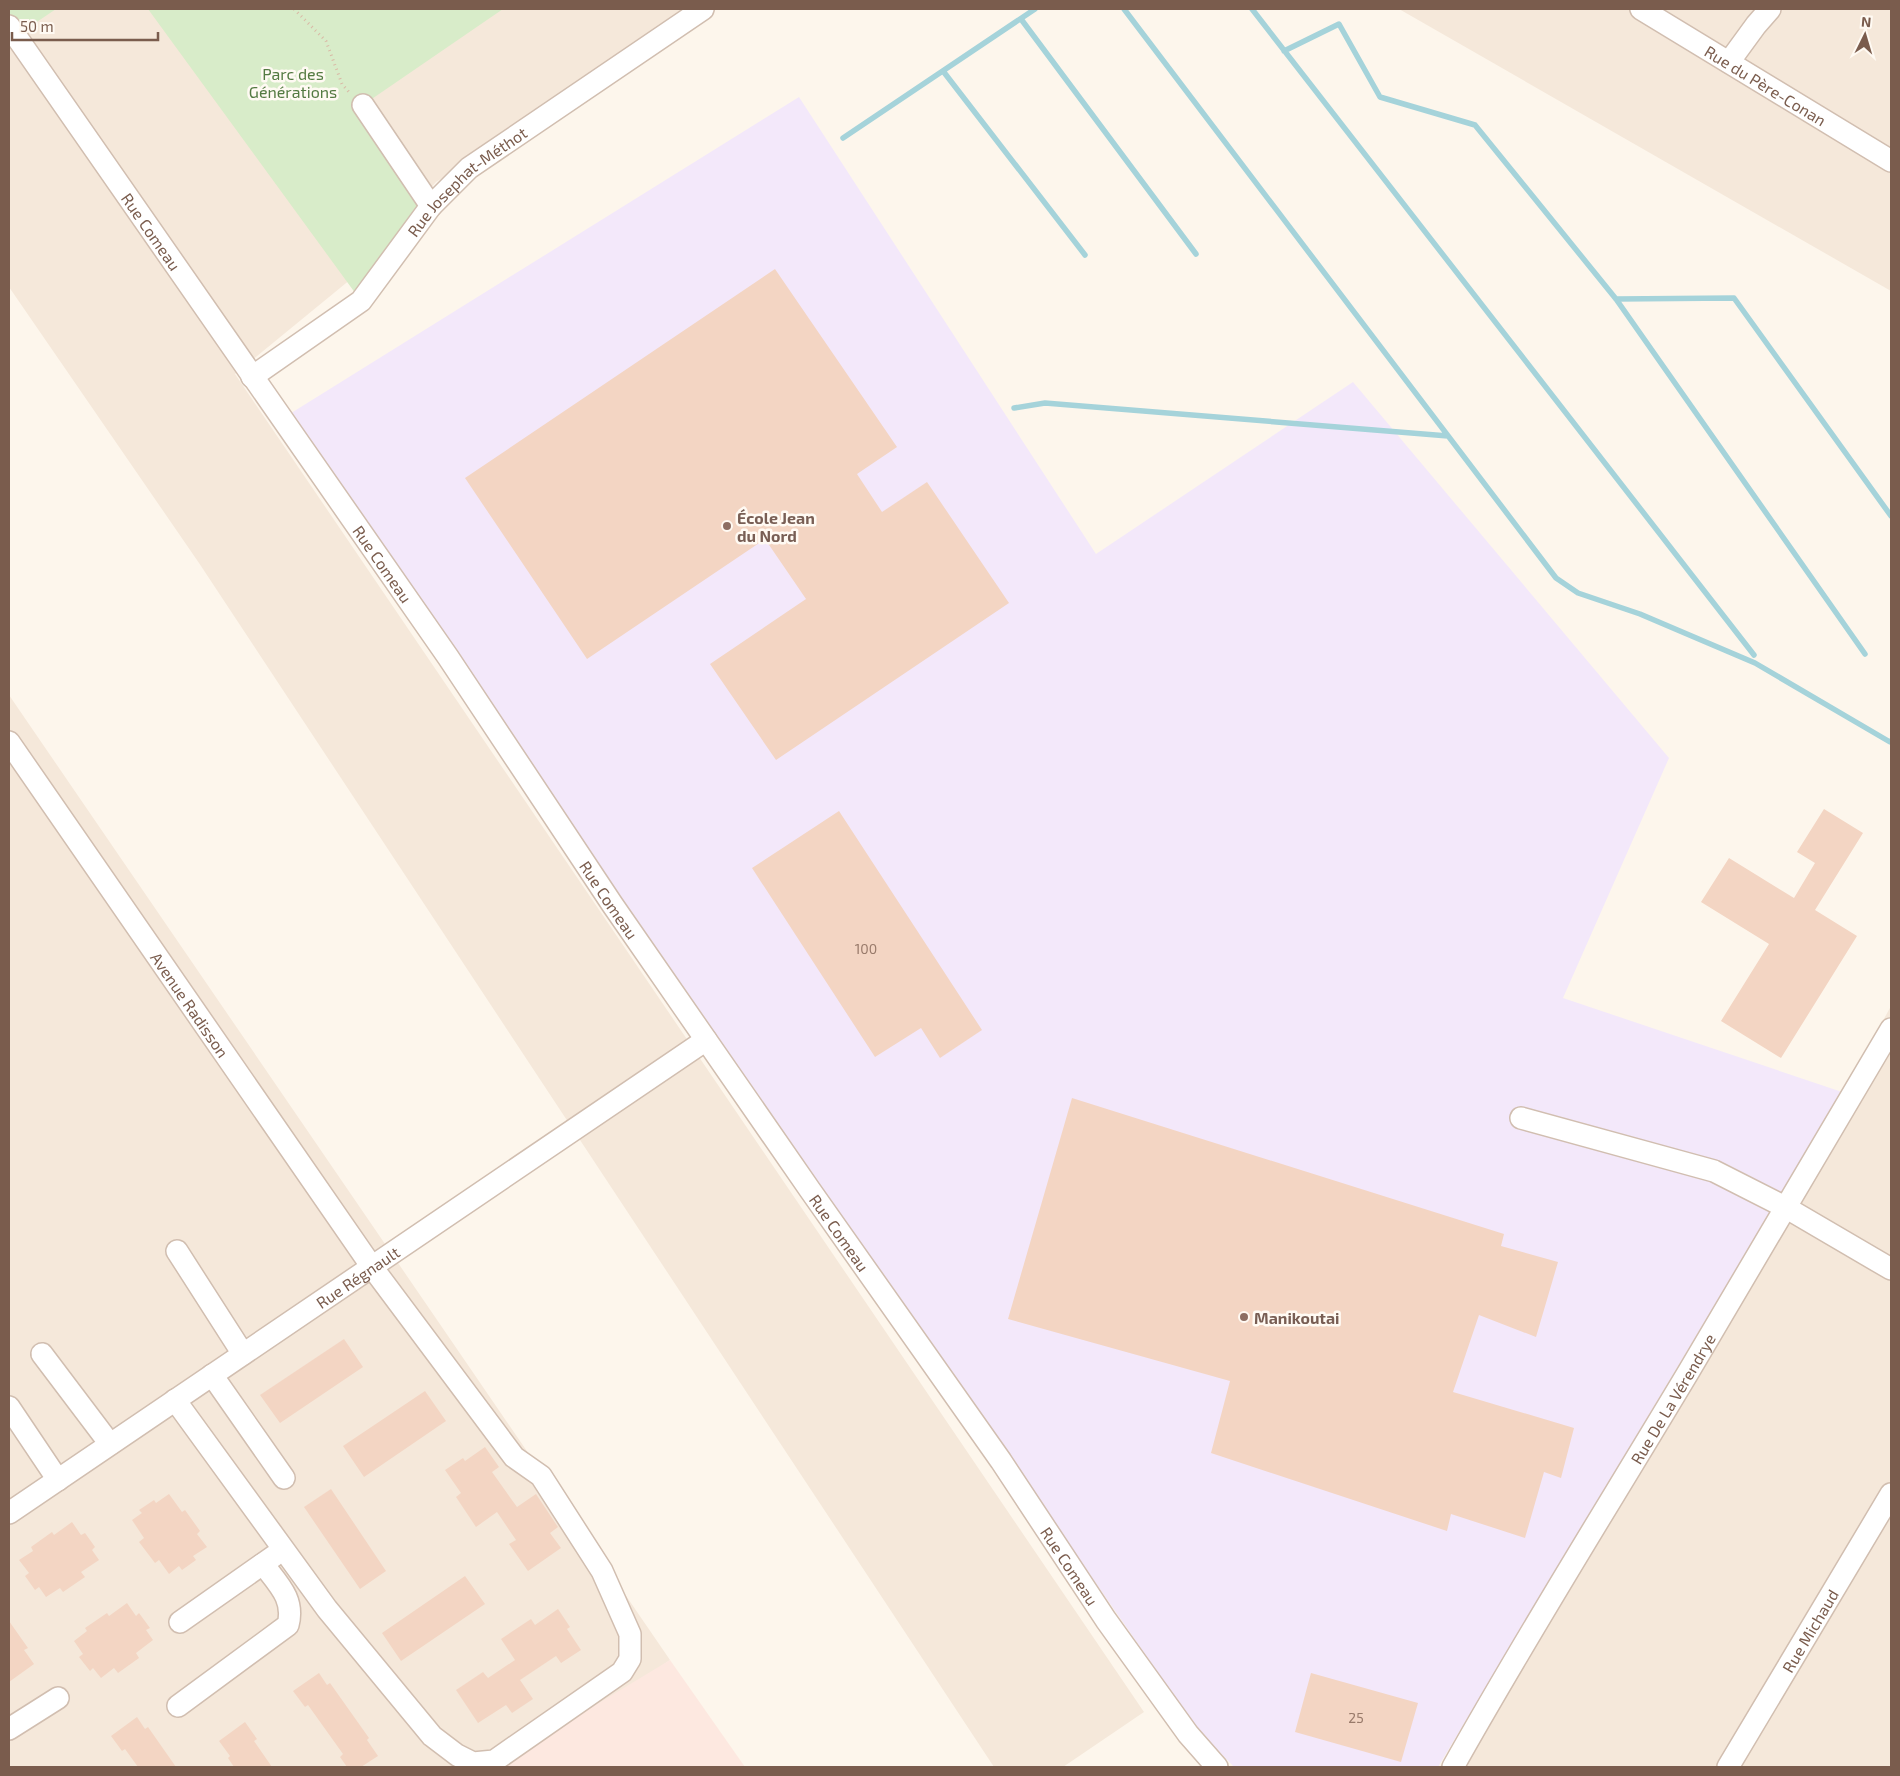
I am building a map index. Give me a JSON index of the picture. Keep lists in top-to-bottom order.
{
  "streets": {
    "street": [
      "Rue du Père-Conan",
      "Rue Josephat-Méthot",
      "Rue Comeau",
      "Avenue Radisson",
      "Rue Régnault",
      "Rue De La Vérendrye",
      "Rue Michaud"
    ]
  },
  "crossings": [
    ["Rue Josephat-Méthot", "Rue Comeau"],
    ["Rue Comeau", "Rue Régnault"],
    ["Avenue Radisson", "Rue Régnault"]
  ],
  "parks": ["Parc des Générations"],
  "places": ["École Jean du Nord", "Manikoutai"],
  "house_numbers": ["100", "25"],
  "scale_bar": "50 m",
  "north": "top"
}
